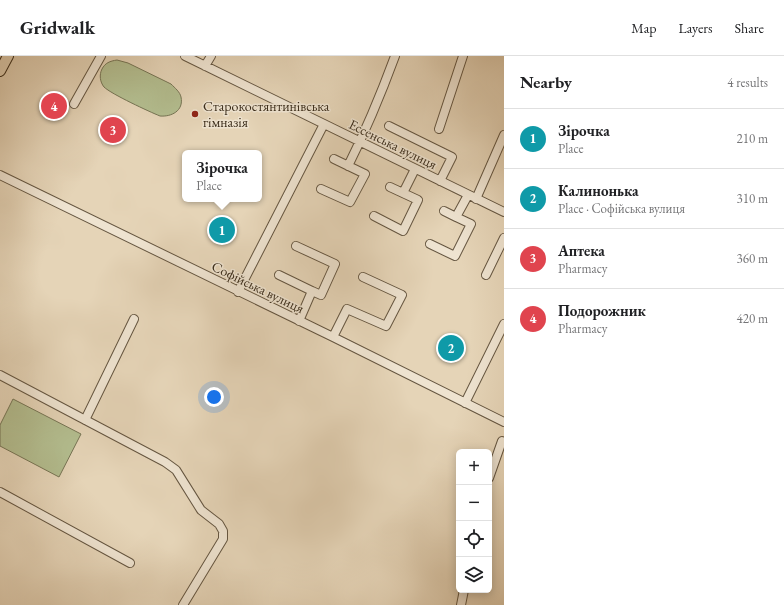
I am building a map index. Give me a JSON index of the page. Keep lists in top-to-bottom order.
{
  "streets": {
    "street": ["Ессенська вулиця", "Софійська вулиця"]
  },
  "places": ["Старокостянтинівська гімназія"],
  "page": {
    "header": "Gridwalk",
    "nav": ["Map", "Layers", "Share"],
    "heading": ["Nearby", "4 results"],
    "pins": [
      "4",
      "3",
      "1",
      "2"
    ],
    "list": [
      {
        "mark": "1",
        "name": "Зірочка",
        "note": "Place",
        "value": "210 m"
      },
      {
        "mark": "2",
        "name": "Калинонька",
        "note": "Place · Софійська вулиця",
        "value": "310 m"
      },
      {
        "mark": "3",
        "name": "Аптека",
        "note": "Pharmacy",
        "value": "360 m"
      },
      {
        "mark": "4",
        "name": "Подорожник",
        "note": "Pharmacy",
        "value": "420 m"
      }
    ],
    "popup": ["Зірочка", "Place"],
    "map_buttons": ["+", "−"]
  }
}
